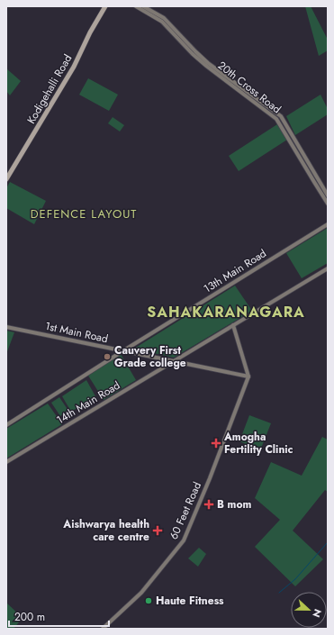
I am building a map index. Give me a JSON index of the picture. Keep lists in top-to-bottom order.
{
  "streets": {
    "main road": ["Kodigehalli Road"],
    "street": [
      "20th Cross Road",
      "13th Main Road",
      "1st Main Road",
      "14th Main Road",
      "60 Feet Road"
    ]
  },
  "crossings": [
    ["13th Main Road", "1st Main Road"],
    ["1st Main Road", "14th Main Road"],
    ["1st Main Road", "60 Feet Road"]
  ],
  "districts": ["DEFENCE LAYOUT", "SAHAKARANAGARA"],
  "places": {
    "other": ["Cauvery First Grade college", "Haute Fitness"],
    "health": ["Amogha Fertility Clinic", "B mom", "Aishwarya health care centre"]
  },
  "scale_bar": "200 m",
  "north": "right"
}
